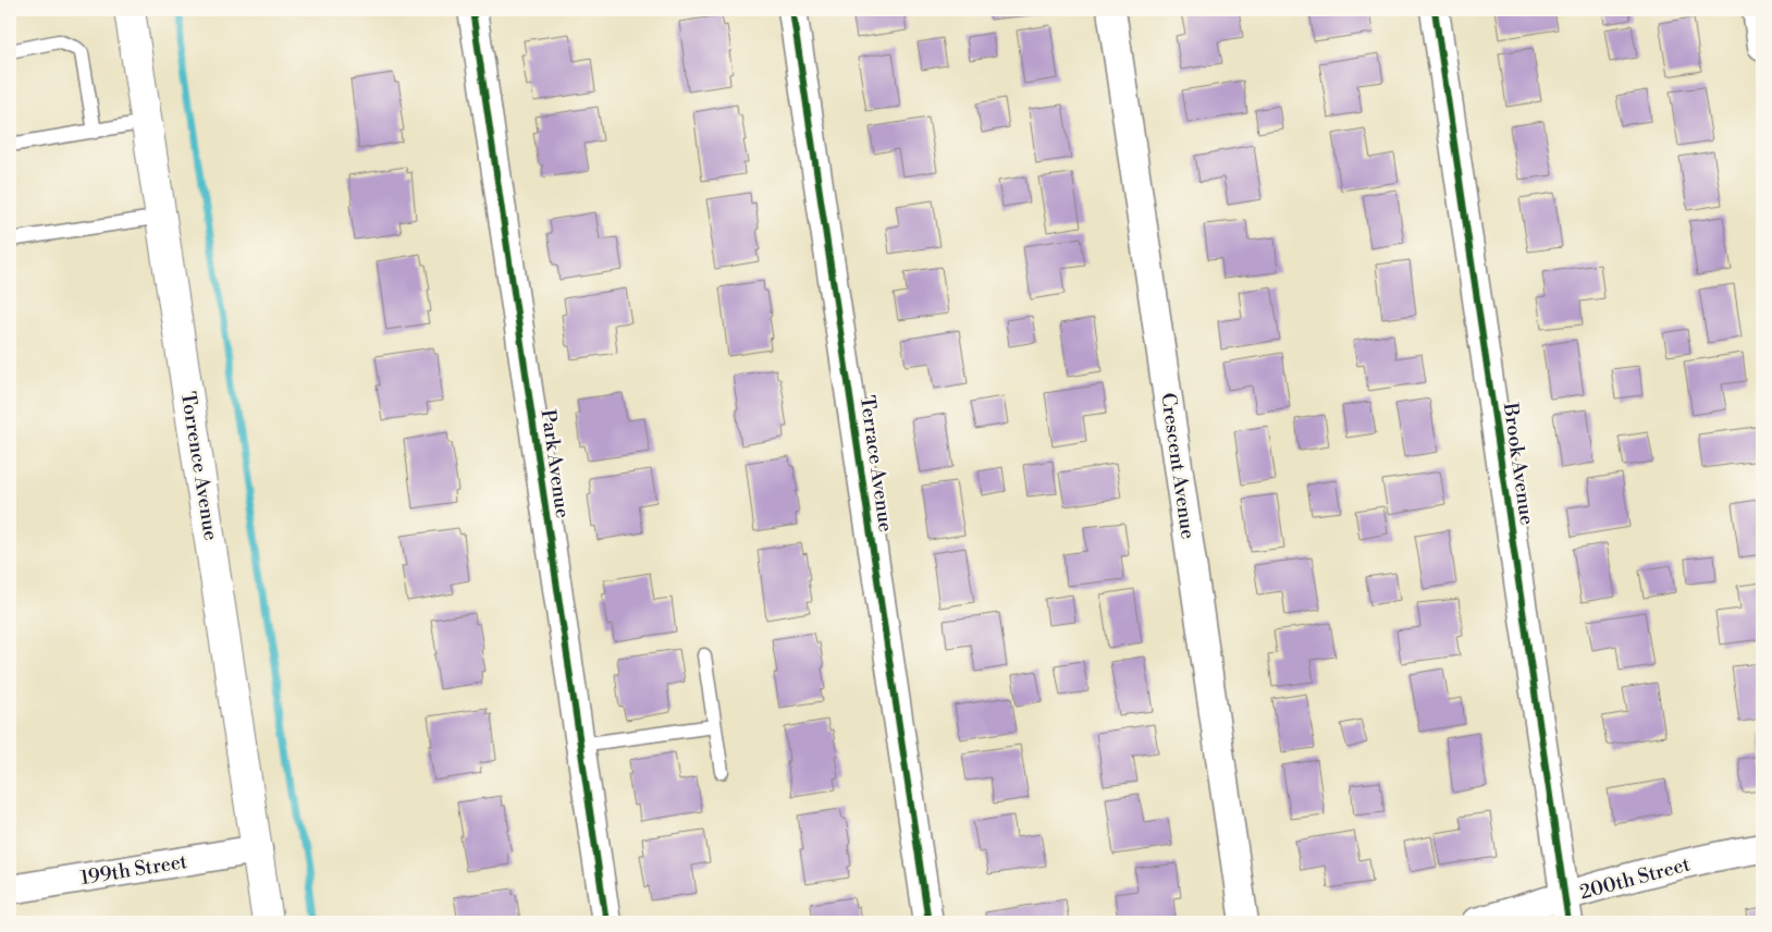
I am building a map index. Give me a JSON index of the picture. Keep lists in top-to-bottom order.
{
  "streets": {
    "main road": ["Torrence Avenue"],
    "street": [
      "Park Avenue",
      "Terrace Avenue",
      "Brook Avenue",
      "Crescent Avenue",
      "199th Street",
      "200th Street"
    ]
  },
  "crossings": [
    ["Brook Avenue", "200th Street"],
    ["Torrence Avenue", "199th Street"]
  ]
}
